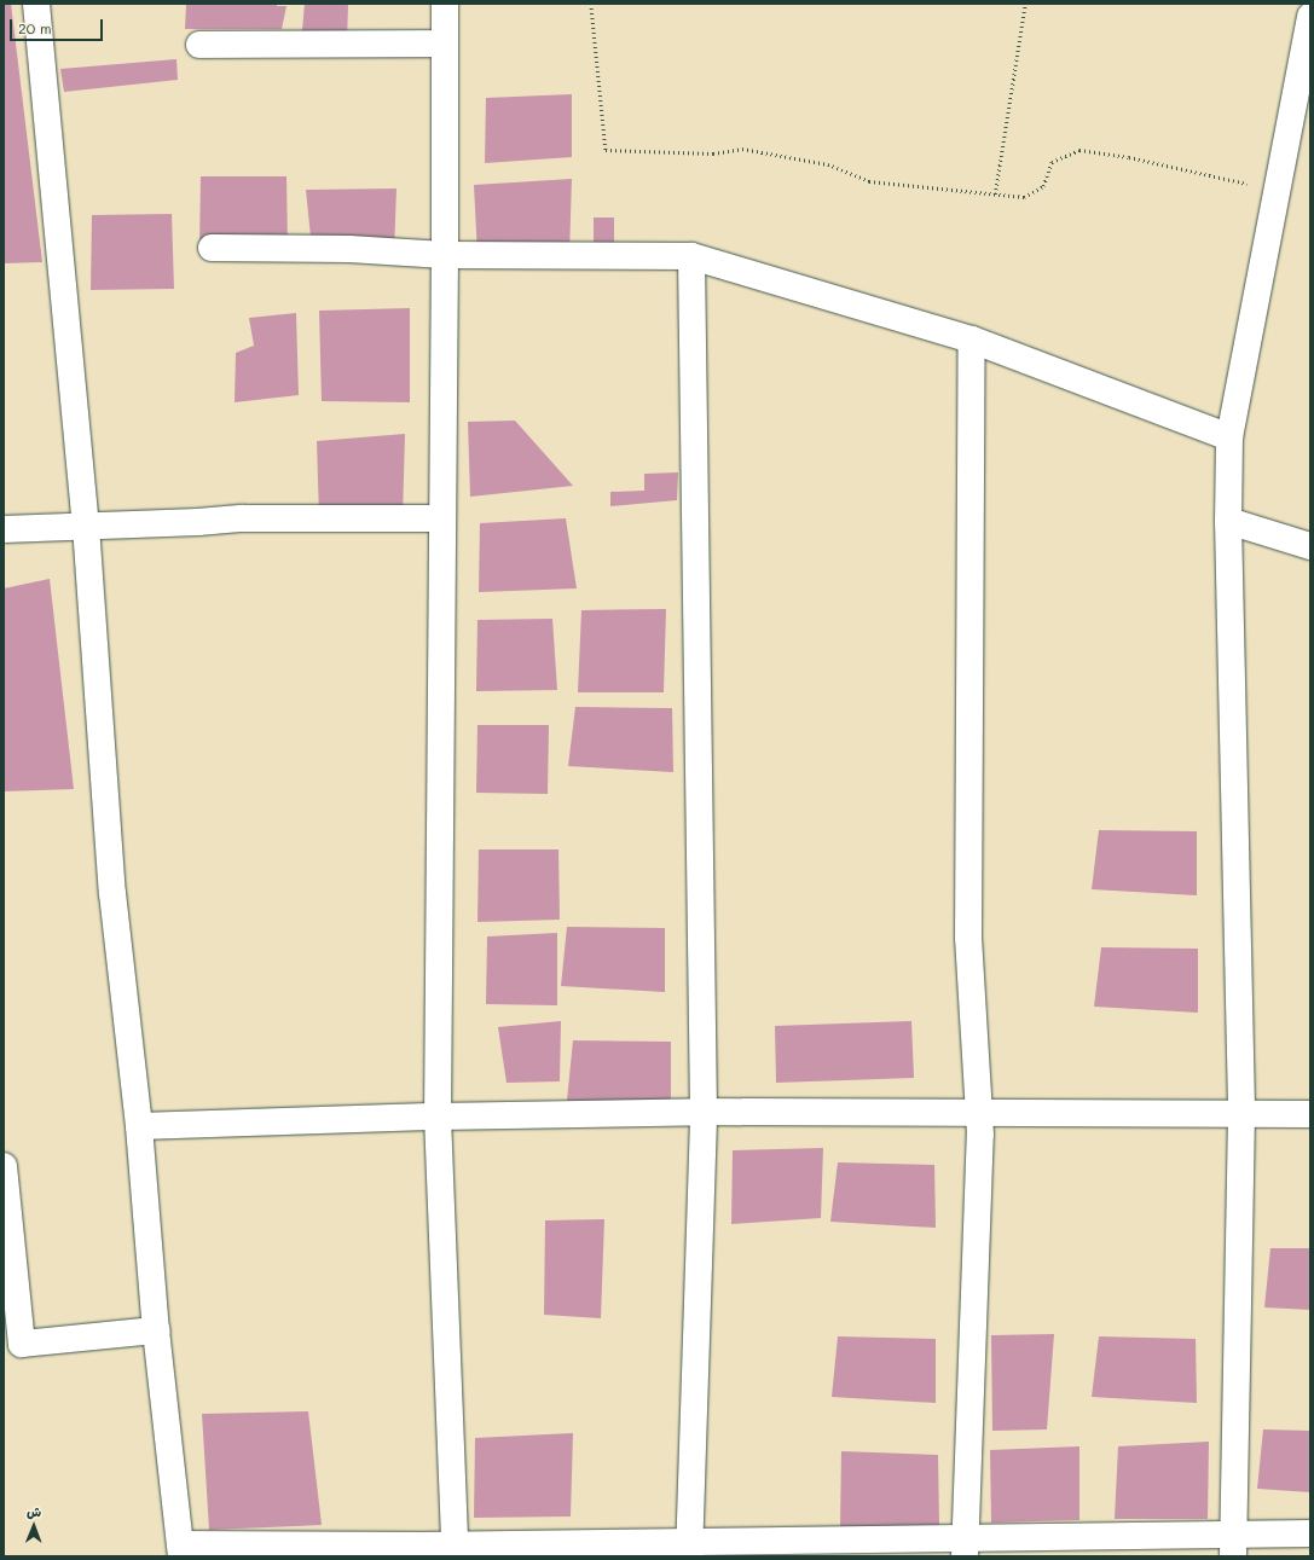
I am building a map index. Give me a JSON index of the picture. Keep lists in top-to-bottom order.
{
  "scale_bar": "20 m",
  "north": "top"
}
